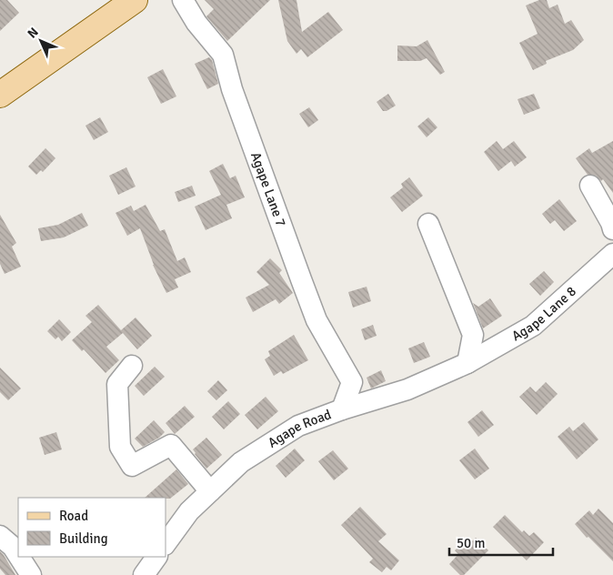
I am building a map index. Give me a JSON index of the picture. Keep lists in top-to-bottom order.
{
  "streets": {
    "street": ["Agape Lane 7", "Agape Lane 8", "Agape Road"]
  },
  "crossings": [
    ["Agape Lane 8", "Agape Road"]
  ],
  "legend": ["Road", "Building"],
  "scale_bar": "50 m",
  "north": "top left"
}
